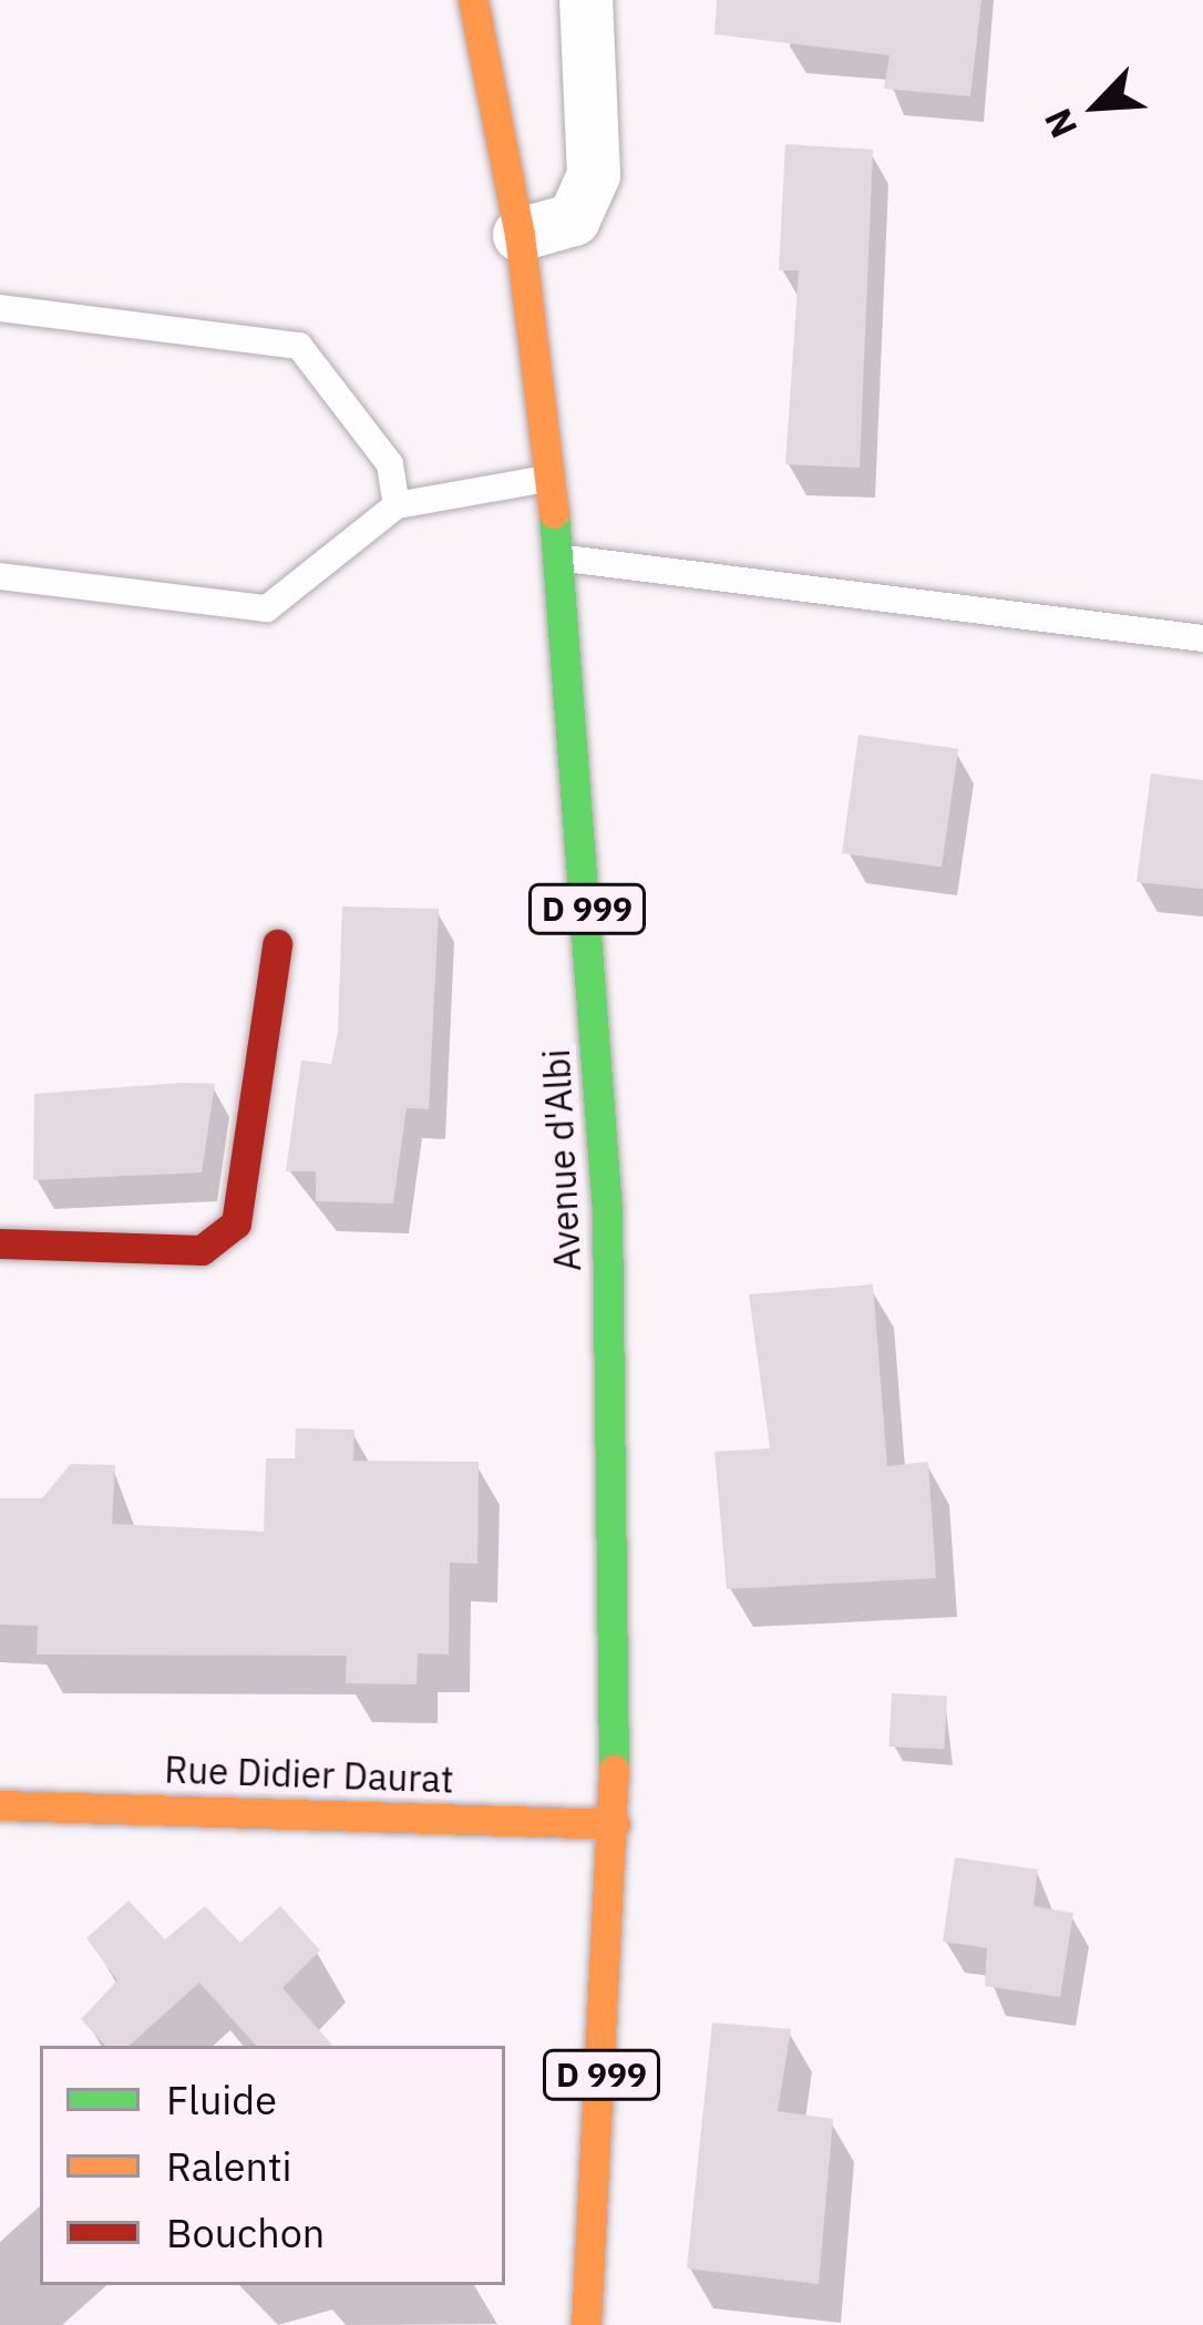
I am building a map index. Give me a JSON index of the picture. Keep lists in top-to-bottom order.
{
  "streets": {
    "main road": ["D 999", "Avenue d'Albi", "Rue Didier Daurat"]
  },
  "crossings": [
    ["Avenue d'Albi", "Rue Didier Daurat"]
  ],
  "legend": ["Fluide", "Ralenti", "Bouchon"],
  "north": "bottom left"
}
